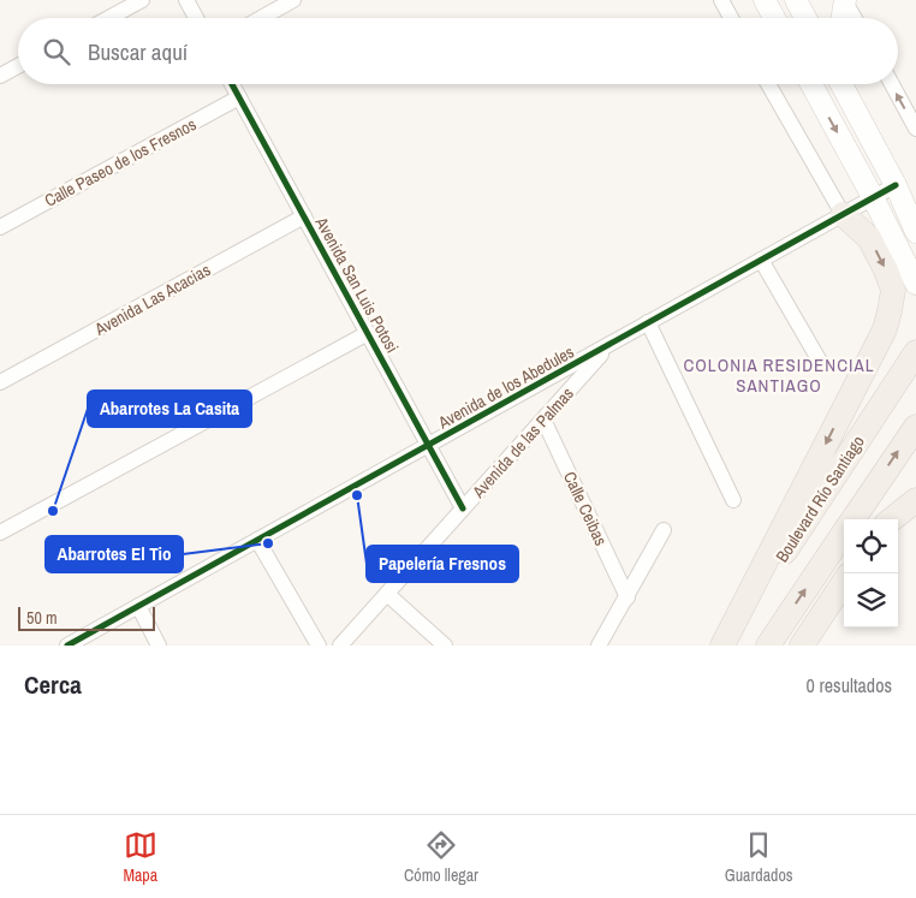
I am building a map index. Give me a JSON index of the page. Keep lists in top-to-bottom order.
{
  "streets": {
    "main road": ["Boulevard Río Santiago"],
    "street": [
      "Calle Paseo de los Fresnos",
      "Avenida San Luis Potosi",
      "Avenida Las Acacias",
      "Avenida de los Abedules",
      "Avenida de las Palmas",
      "Calle Ceibas"
    ]
  },
  "crossings": [
    ["Calle Paseo de los Fresnos", "Avenida San Luis Potosi"],
    ["Avenida San Luis Potosi", "Avenida Las Acacias"],
    ["Avenida San Luis Potosi", "Avenida de los Abedules"],
    ["Avenida San Luis Potosi", "Avenida de las Palmas"],
    ["Avenida de los Abedules", "Avenida de las Palmas"],
    ["Avenida de las Palmas", "Calle Ceibas"]
  ],
  "districts": ["COLONIA RESIDENCIAL SANTIAGO"],
  "places": ["Papelería Fresnos", "Abarrotes La Casita", "Abarrotes El Tio"],
  "scale_bar": "50 m",
  "page": {
    "search": "Buscar aquí",
    "scale": "50 m",
    "heading": ["Cerca", "0 resultados"],
    "nav": ["Mapa", "Cómo llegar", "Guardados"]
  }
}
